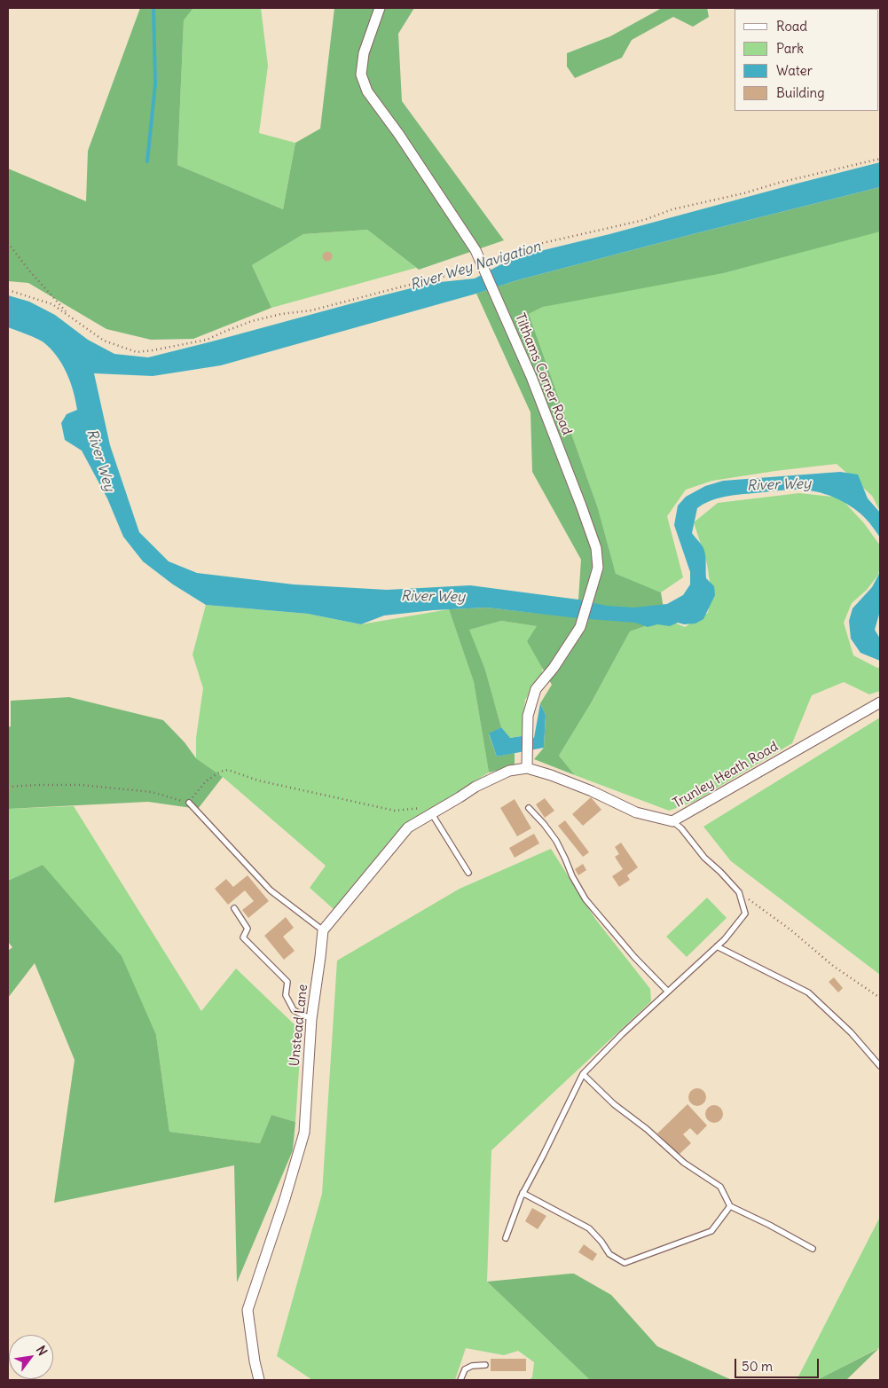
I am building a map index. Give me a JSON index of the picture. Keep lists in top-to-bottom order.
{
  "streets": {
    "street": ["Tilthams Corner Road", "Trunley Heath Road", "Unstead Lane"]
  },
  "crossings": [
    ["Tilthams Corner Road", "Trunley Heath Road"]
  ],
  "water": ["River Wey Navigation", "River Wey"],
  "legend": [
    "Road",
    "Park",
    "Water",
    "Building"
  ],
  "scale_bar": "50 m",
  "north": "top right"
}
